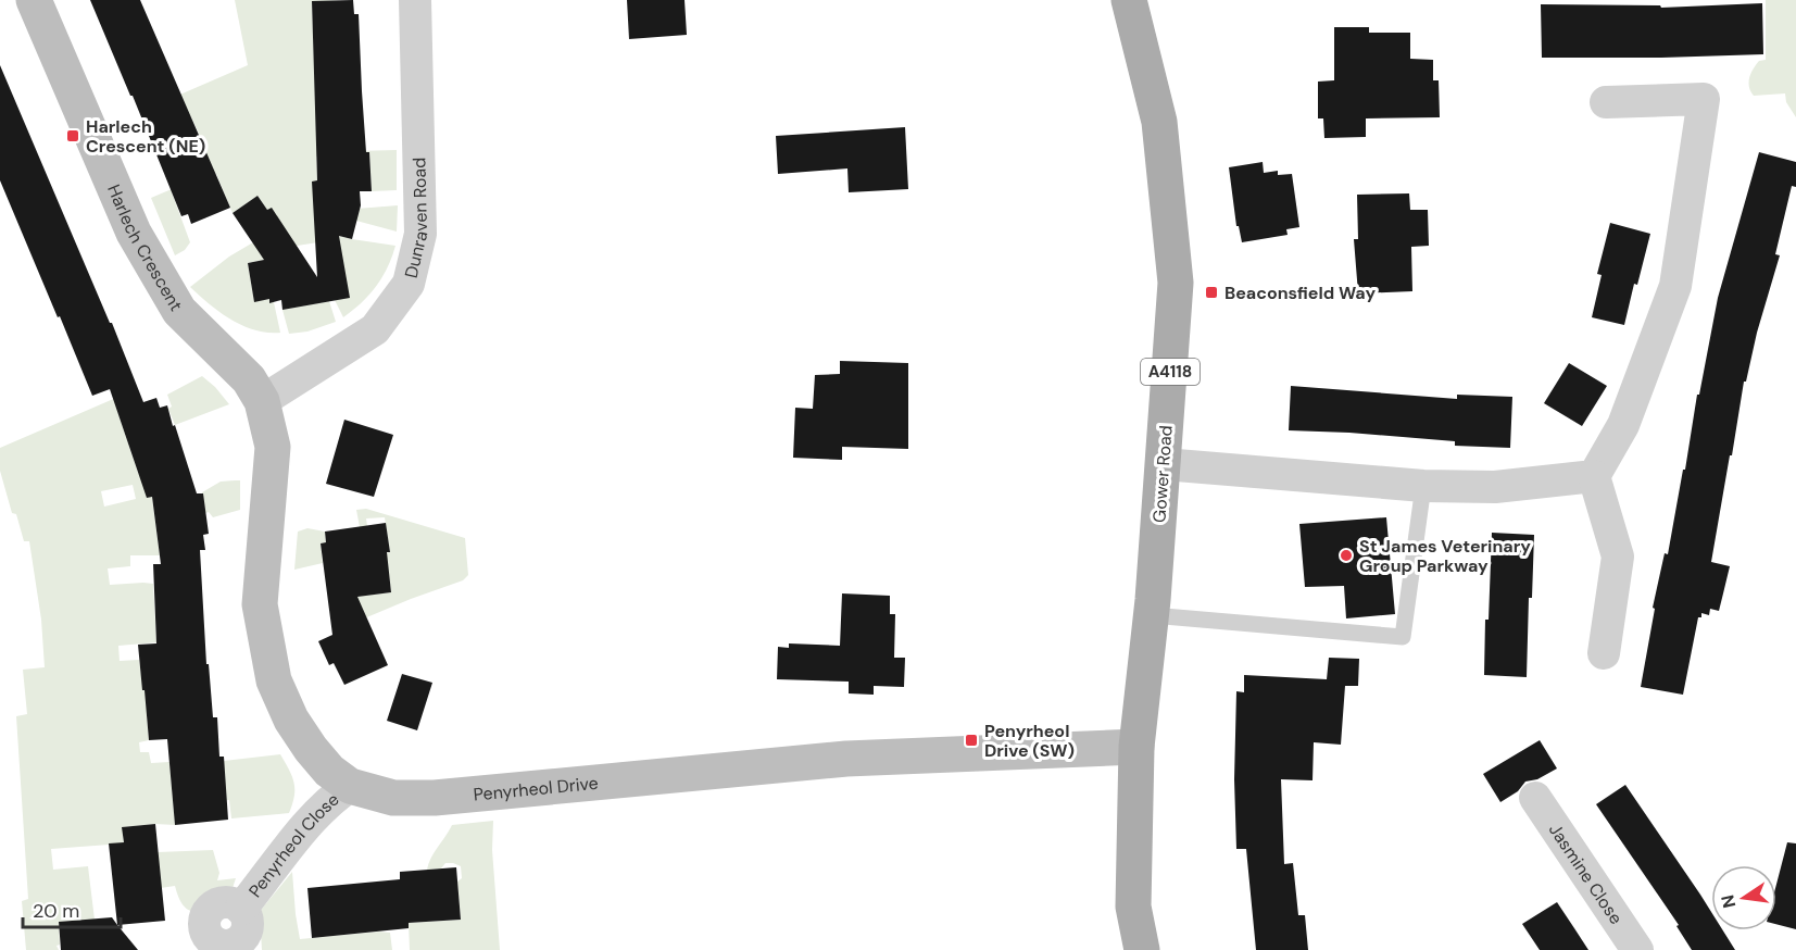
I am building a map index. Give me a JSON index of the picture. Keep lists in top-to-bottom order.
{
  "streets": {
    "main road": ["A4118", "Gower Road"],
    "street": [
      "Dunraven Road",
      "Harlech Crescent",
      "Penyrheol Drive",
      "Penyrheol Close",
      "Jasmine Close"
    ]
  },
  "crossings": [
    ["Dunraven Road", "Harlech Crescent"],
    ["Dunraven Road", "Penyrheol Drive"],
    ["Harlech Crescent", "Penyrheol Drive"],
    ["Gower Road", "Penyrheol Drive"],
    ["Penyrheol Drive", "Penyrheol Close"]
  ],
  "places": {
    "transit": ["Harlech Crescent (NE)", "Beaconsfield Way", "Penyrheol Drive (SW)"],
    "other": ["St James Veterinary Group Parkway"]
  },
  "scale_bar": "20 m",
  "north": "left"
}
